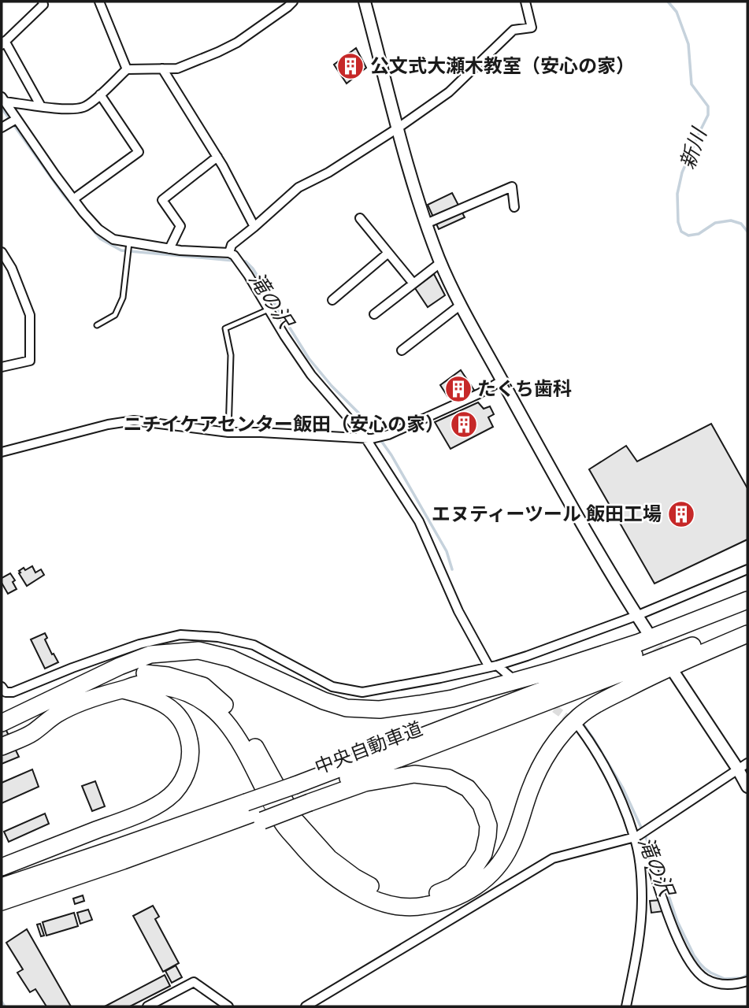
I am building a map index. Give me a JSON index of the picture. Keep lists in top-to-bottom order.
{
  "streets": {
    "highway": ["中央自動車道"]
  },
  "water": ["新川", "滝の沢"],
  "places": {
    "building": [
      "公文式大瀬木教室（安心の家）",
      "たぐち歯科",
      "ニチイケアセンター飯田（安心の家）",
      "エヌティーツール 飯田工場"
    ]
  }
}
